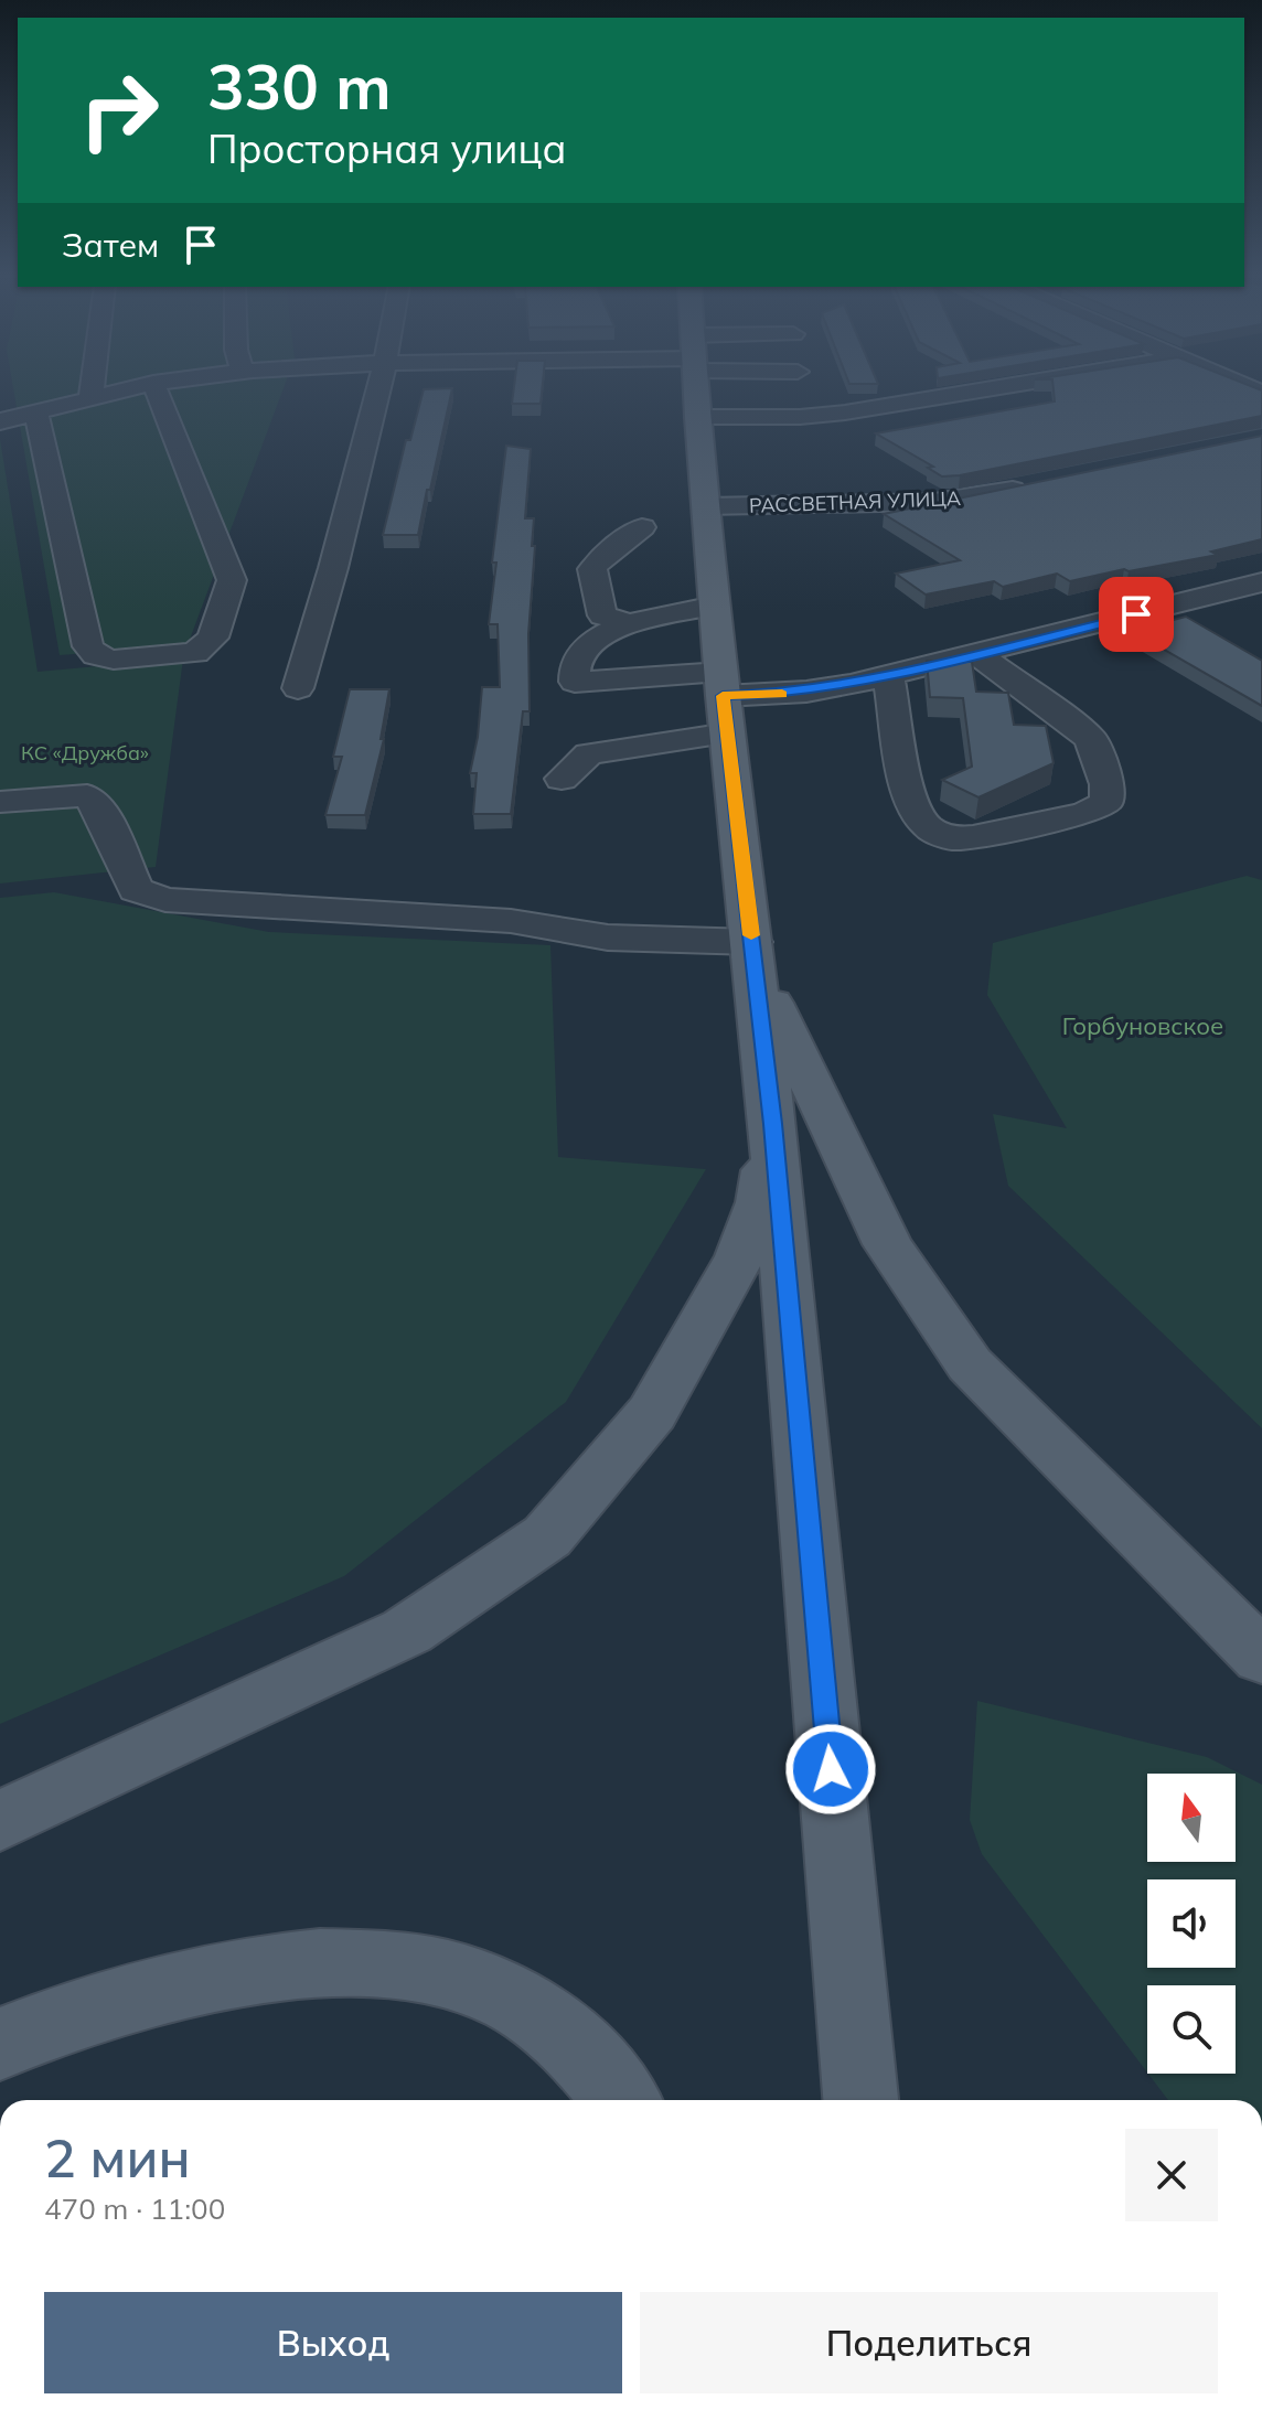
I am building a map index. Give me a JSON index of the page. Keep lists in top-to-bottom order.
{
  "streets": {
    "street": ["РАССВЕТНАЯ УЛИЦА"]
  },
  "parks": ["КС «Дружба»", "Горбуновское"],
  "north": "top",
  "page": {
    "turn": ["330 m", "Просторная улица"],
    "then": "Затем",
    "heading": ["2 мин", "470 m · 11:00"],
    "buttons": ["Выход", "Поделиться"]
  }
}
